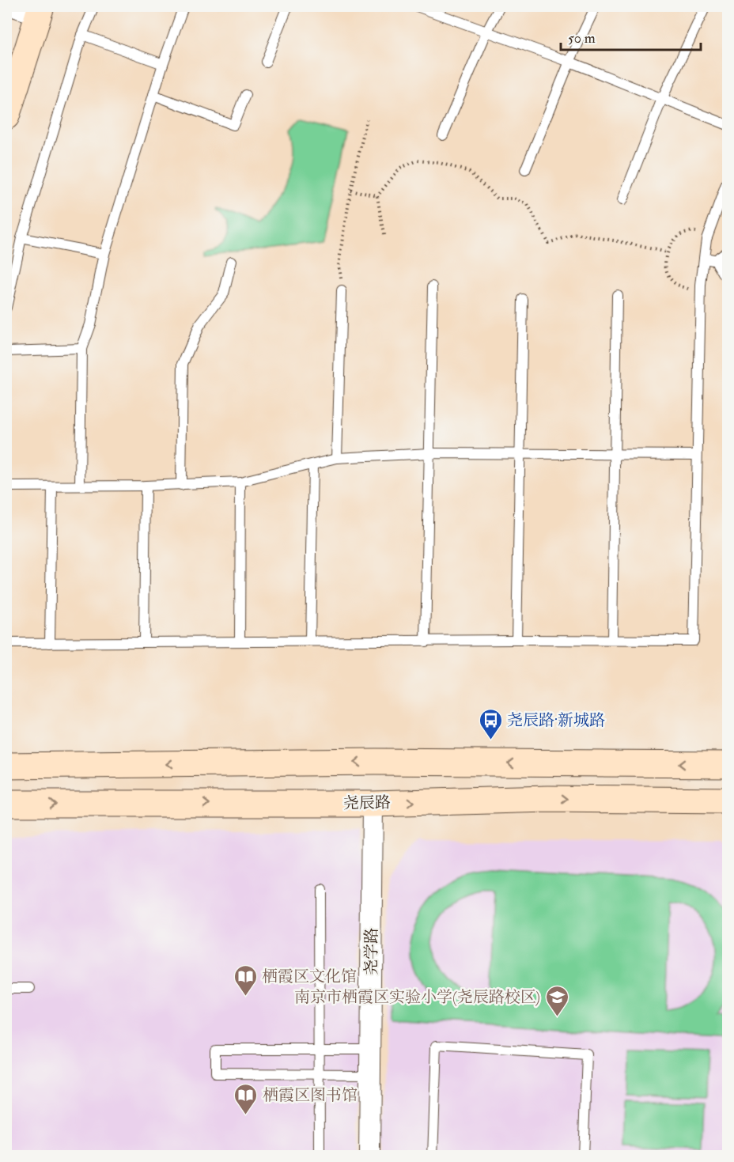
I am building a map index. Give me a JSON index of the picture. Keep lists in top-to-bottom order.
{
  "streets": {
    "main road": ["尧辰路"],
    "street": ["尧学路"]
  },
  "crossings": [
    ["尧辰路", "尧学路"]
  ],
  "places": {
    "bus stop": ["尧辰路·新城路"],
    "library": ["栖霞区文化馆", "栖霞区图书馆"],
    "school or university": ["南京市栖霞区实验小学(尧辰路校区)"]
  },
  "scale_bar": "50 m"
}
